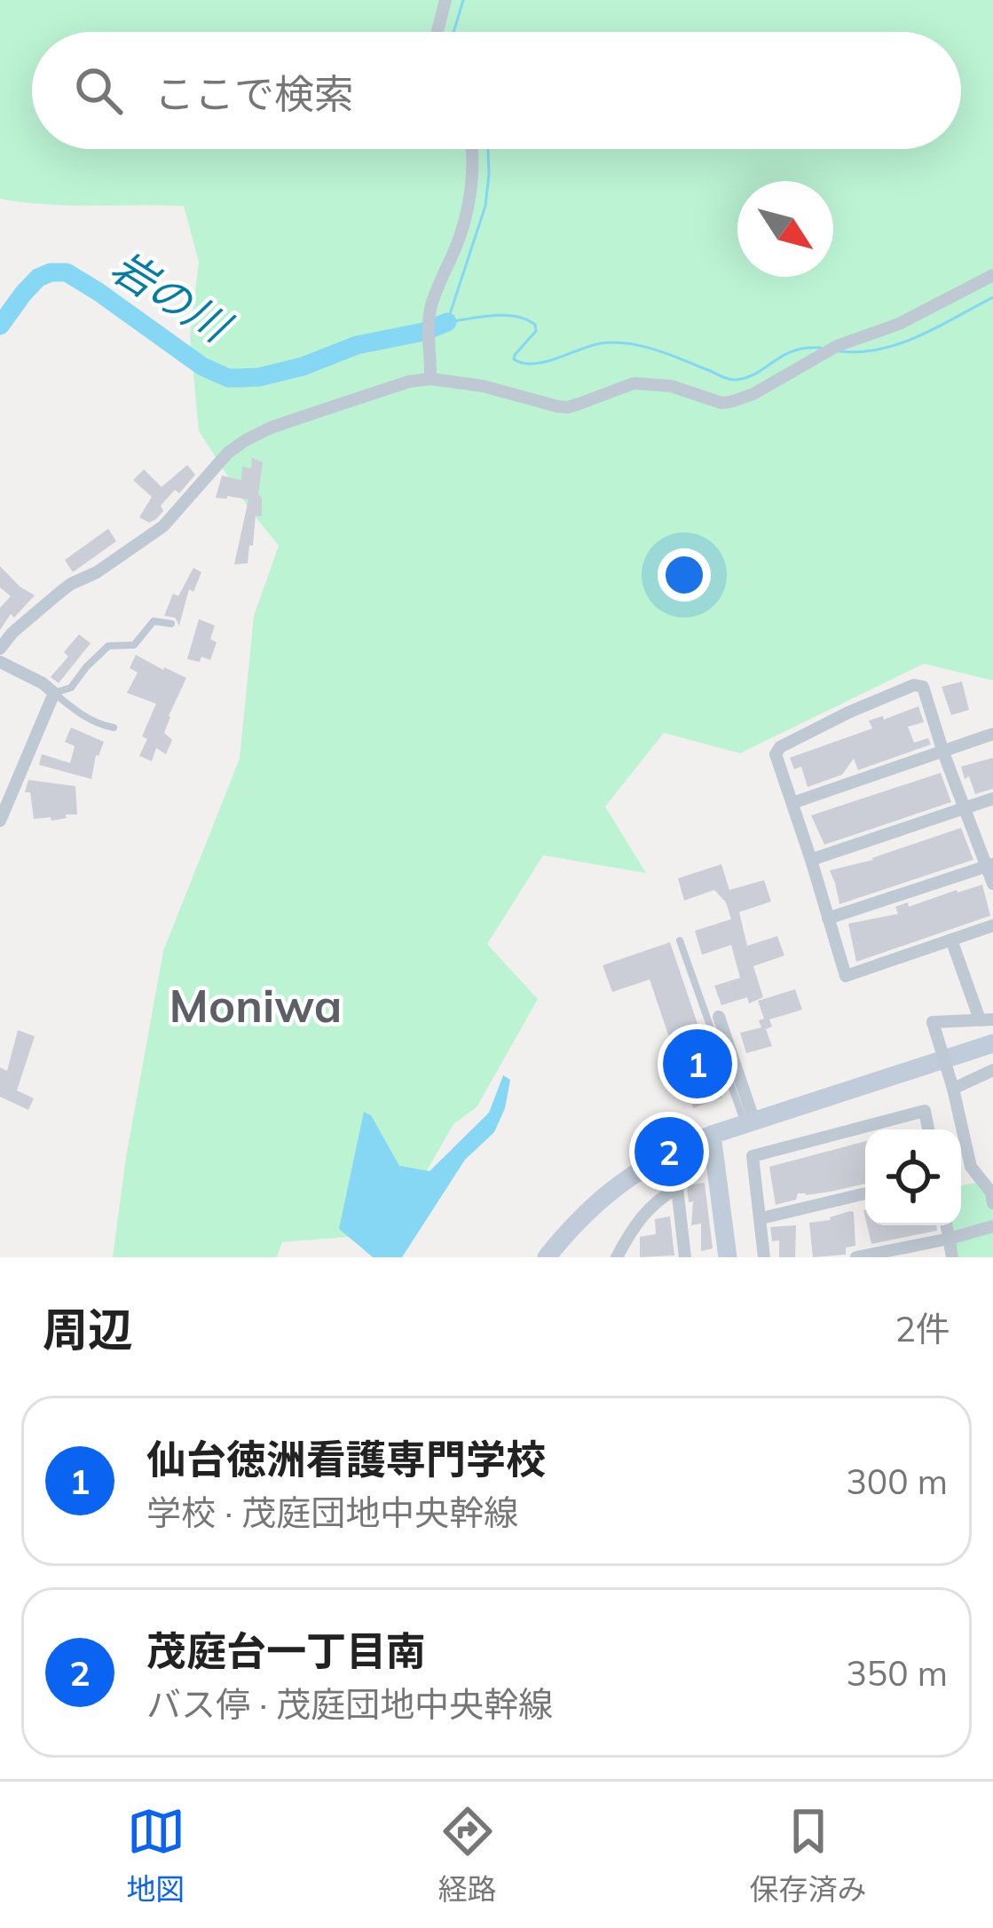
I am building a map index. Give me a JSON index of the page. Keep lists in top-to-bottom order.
{
  "districts": ["Moniwa"],
  "water": ["岩の川"],
  "north": "bottom right",
  "page": {
    "search": "ここで検索",
    "pins": ["1", "2"],
    "heading": ["周辺", "2件"],
    "list": [
      {
        "mark": "1",
        "name": "仙台徳洲看護専門学校",
        "note": "学校 · 茂庭団地中央幹線",
        "value": "300 m"
      },
      {
        "mark": "2",
        "name": "茂庭台一丁目南",
        "note": "バス停 · 茂庭団地中央幹線",
        "value": "350 m"
      }
    ],
    "nav": ["地図", "経路", "保存済み"]
  }
}
